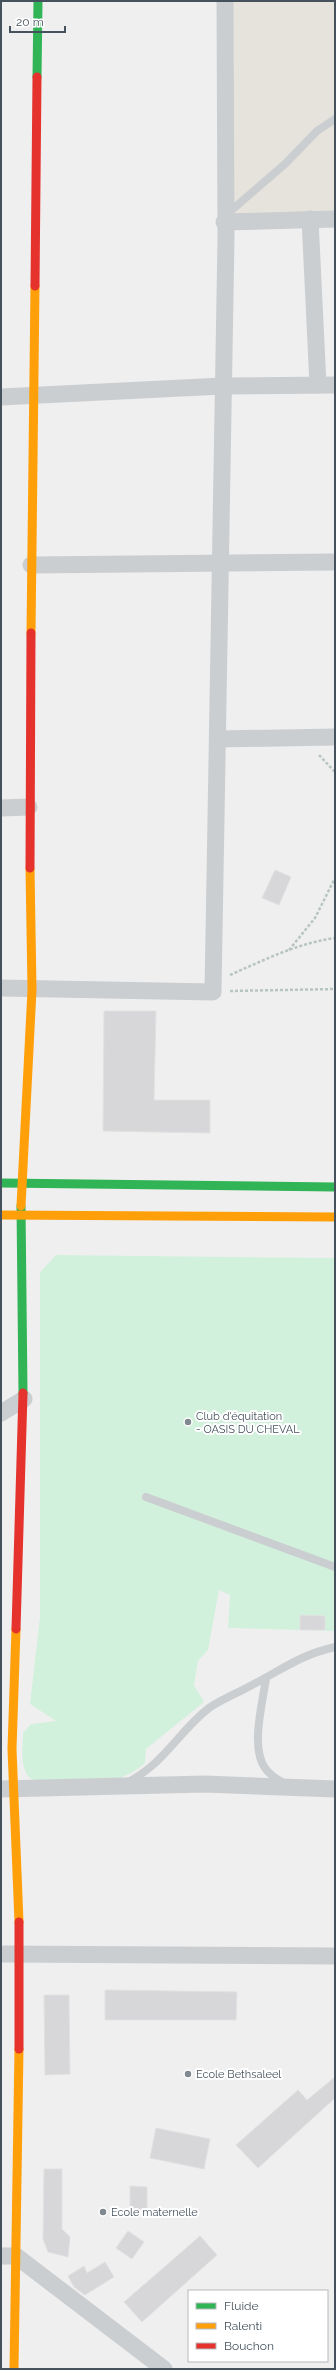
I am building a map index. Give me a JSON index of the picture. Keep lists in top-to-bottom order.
{
  "places": ["Club d'équitation - OASIS DU CHEVAL", "Ecole Bethsaleel", "Ecole maternelle"],
  "legend": ["Fluide", "Ralenti", "Bouchon"],
  "scale_bar": "20 m"
}
